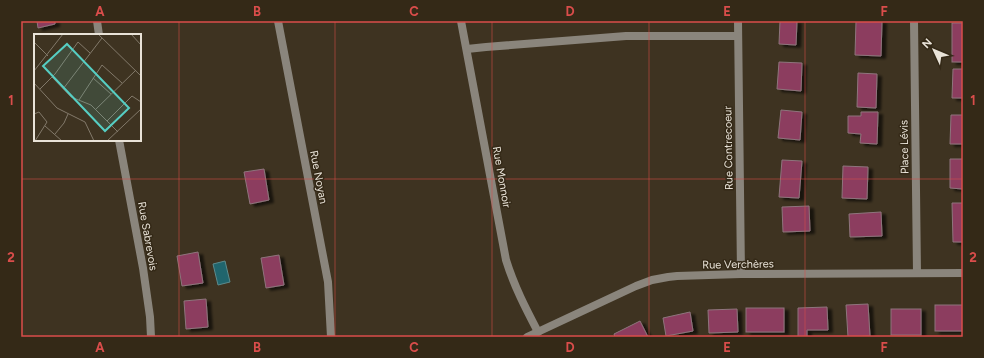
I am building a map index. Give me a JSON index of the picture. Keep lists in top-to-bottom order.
{
  "streets": {
    "street": [
      "Place Lévis",
      "Rue Contrecoeur",
      "Rue Noyan",
      "Rue Monnoir",
      "Rue Sabrevois",
      "Rue Verchères"
    ]
  },
  "crossings": [
    ["Place Lévis", "Rue Verchères"],
    ["Rue Contrecoeur", "Rue Verchères"],
    ["Rue Monnoir", "Rue Verchères"]
  ],
  "north": "top left",
  "grid": {
    "columns": [
      "A",
      "B",
      "C",
      "D",
      "E",
      "F"
    ],
    "rows": ["1", "2"]
  }
}
